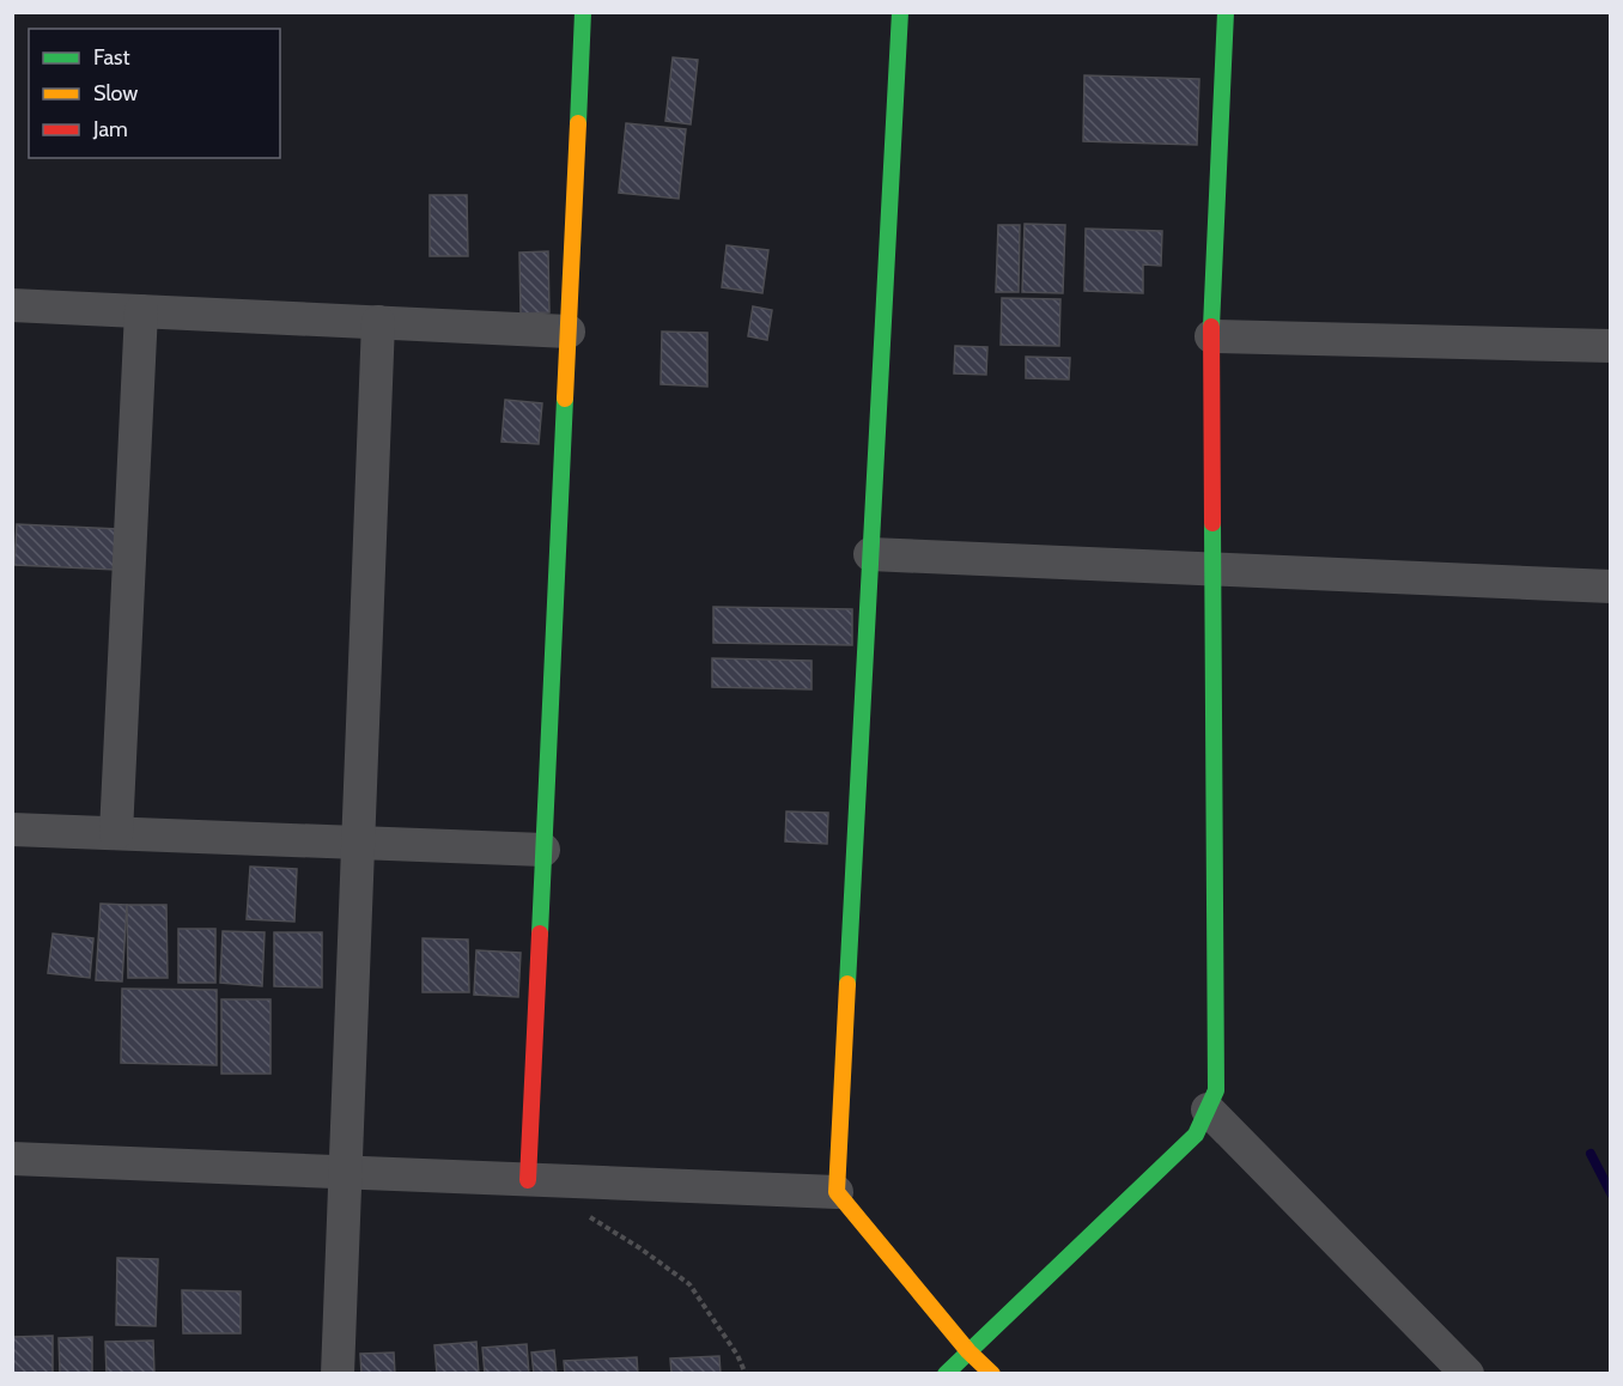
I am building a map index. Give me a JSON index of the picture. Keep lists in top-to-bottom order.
{
  "legend": ["Fast", "Slow", "Jam"]
}
